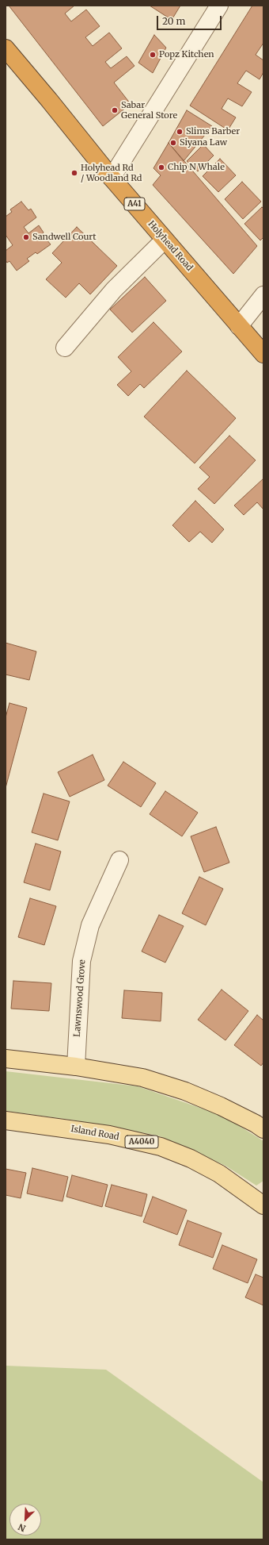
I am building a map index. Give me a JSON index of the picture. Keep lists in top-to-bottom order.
{
  "streets": {
    "highway": ["A41", "Holyhead Road"],
    "main road": ["Island Road", "A4040"],
    "street": ["Lawnswood Grove"]
  },
  "places": [
    "Popz Kitchen",
    "Sabar General Store",
    "Slims Barber",
    "Siyana Law",
    "Chip N Whale",
    "Holyhead Rd / Woodland Rd",
    "Sandwell Court"
  ],
  "scale_bar": "20 m",
  "north": "bottom left"
}
